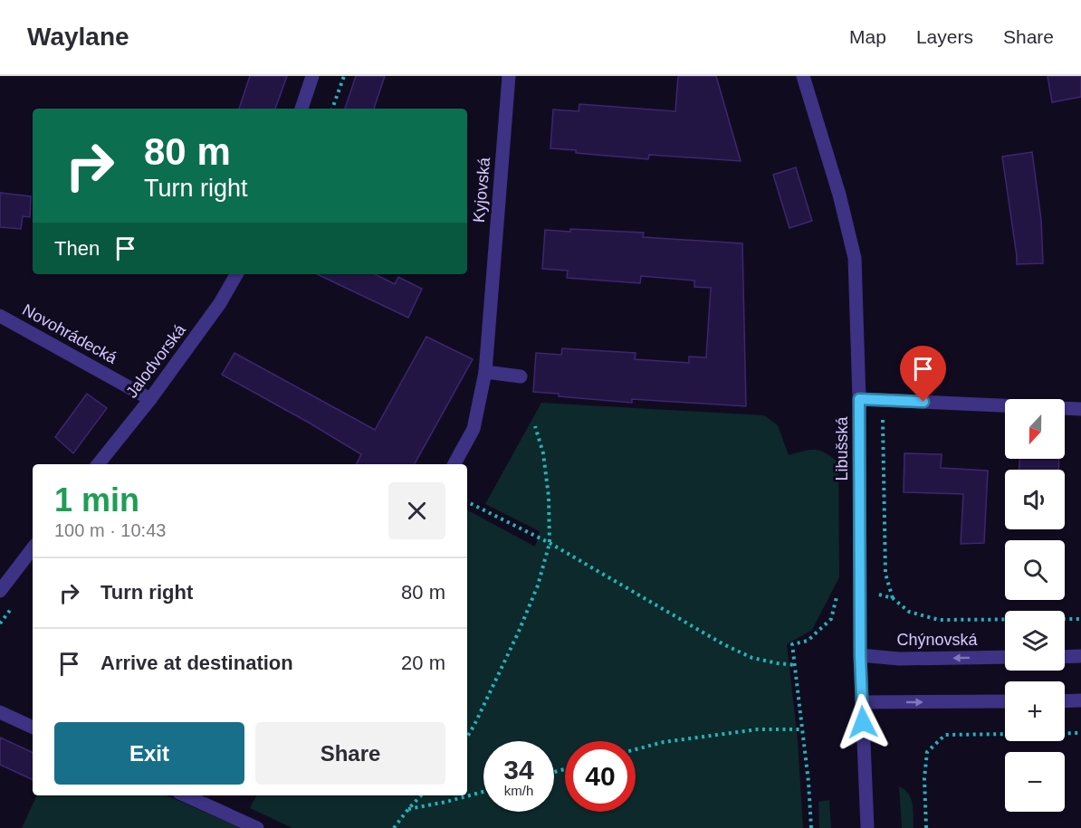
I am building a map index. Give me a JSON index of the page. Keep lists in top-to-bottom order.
{
  "streets": {
    "street": [
      "Kyjovská",
      "Novohrádecká",
      "Jalodvorská",
      "Libušská",
      "Chýnovská"
    ]
  },
  "crossings": [
    ["Novohrádecká", "Jalodvorská"],
    ["Libušská", "Chýnovská"]
  ],
  "north": "bottom",
  "page": {
    "header": "Waylane",
    "nav": ["Map", "Layers", "Share"],
    "turn": ["80 m", "Turn right"],
    "then": "Then",
    "map_buttons": ["+", "−"],
    "heading": ["1 min", "100 m · 10:43"],
    "list": [
      {
        "name": "Turn right",
        "value": "80 m"
      },
      {
        "name": "Arrive at destination",
        "value": "20 m"
      }
    ],
    "buttons": ["Exit", "Share"],
    "speed": "34 km/h",
    "limit": "40"
  }
}
